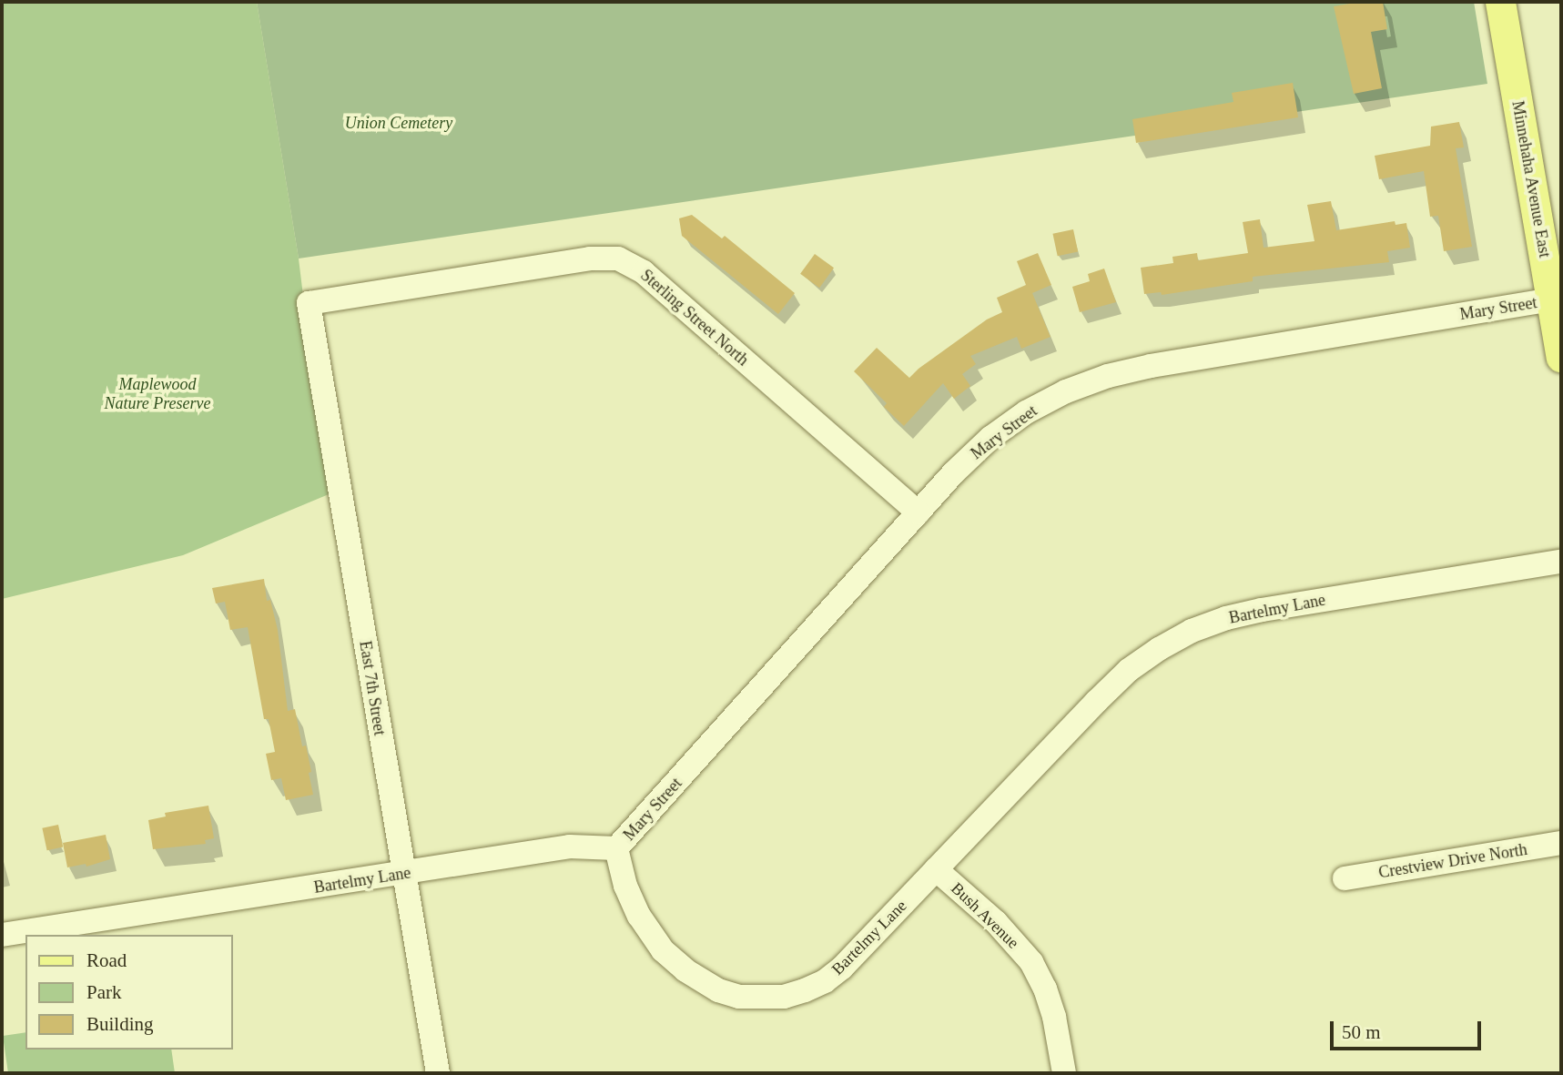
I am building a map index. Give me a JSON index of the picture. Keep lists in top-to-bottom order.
{
  "streets": {
    "main road": ["Minnehaha Avenue East"],
    "street": [
      "Mary Street",
      "Sterling Street North",
      "Bartelmy Lane",
      "East 7th Street",
      "Crestview Drive North",
      "Bush Avenue"
    ]
  },
  "crossings": [
    ["Minnehaha Avenue East", "Mary Street"],
    ["Mary Street", "Sterling Street North"],
    ["Mary Street", "Bartelmy Lane"],
    ["Sterling Street North", "East 7th Street"],
    ["Bartelmy Lane", "East 7th Street"],
    ["Bartelmy Lane", "Bush Avenue"]
  ],
  "parks": ["Union Cemetery", "Maplewood Nature Preserve"],
  "legend": ["Road", "Park", "Building"],
  "scale_bar": "50 m"
}
